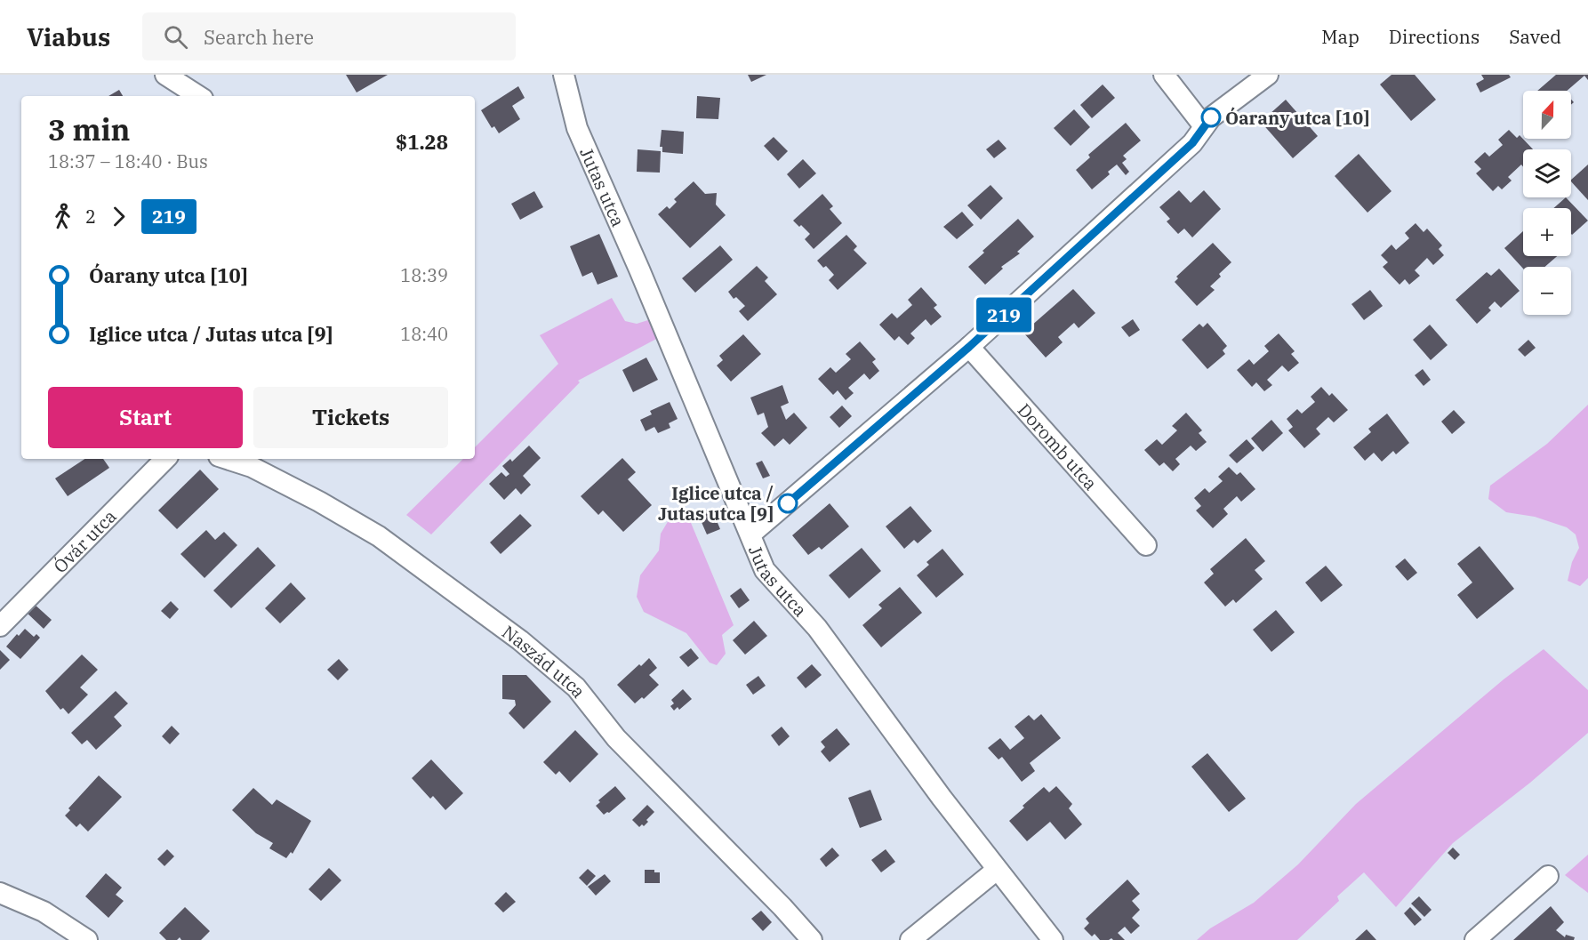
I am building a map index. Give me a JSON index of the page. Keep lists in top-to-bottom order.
{
  "streets": {
    "street": [
      "Jutas utca",
      "Doromb utca",
      "Óvár utca",
      "Naszád utca"
    ]
  },
  "places": ["Óarany utca [10]", "Iglice utca / Jutas utca [9]"],
  "lines": ["bus line 219"],
  "north": "top",
  "page": {
    "header": "Viabus",
    "search": "Search here",
    "nav": ["Map", "Directions", "Saved"],
    "on_map": "219",
    "map_buttons": ["+", "−"],
    "heading": ["3 min", "18:37 – 18:40 · Bus", "$1.28"],
    "legs": ["2", "219"],
    "list": [
      {
        "name": "Óarany utca [10]",
        "value": "18:39"
      },
      {
        "name": "Iglice utca / Jutas utca [9]",
        "value": "18:40"
      }
    ],
    "buttons": ["Start", "Tickets"]
  }
}
